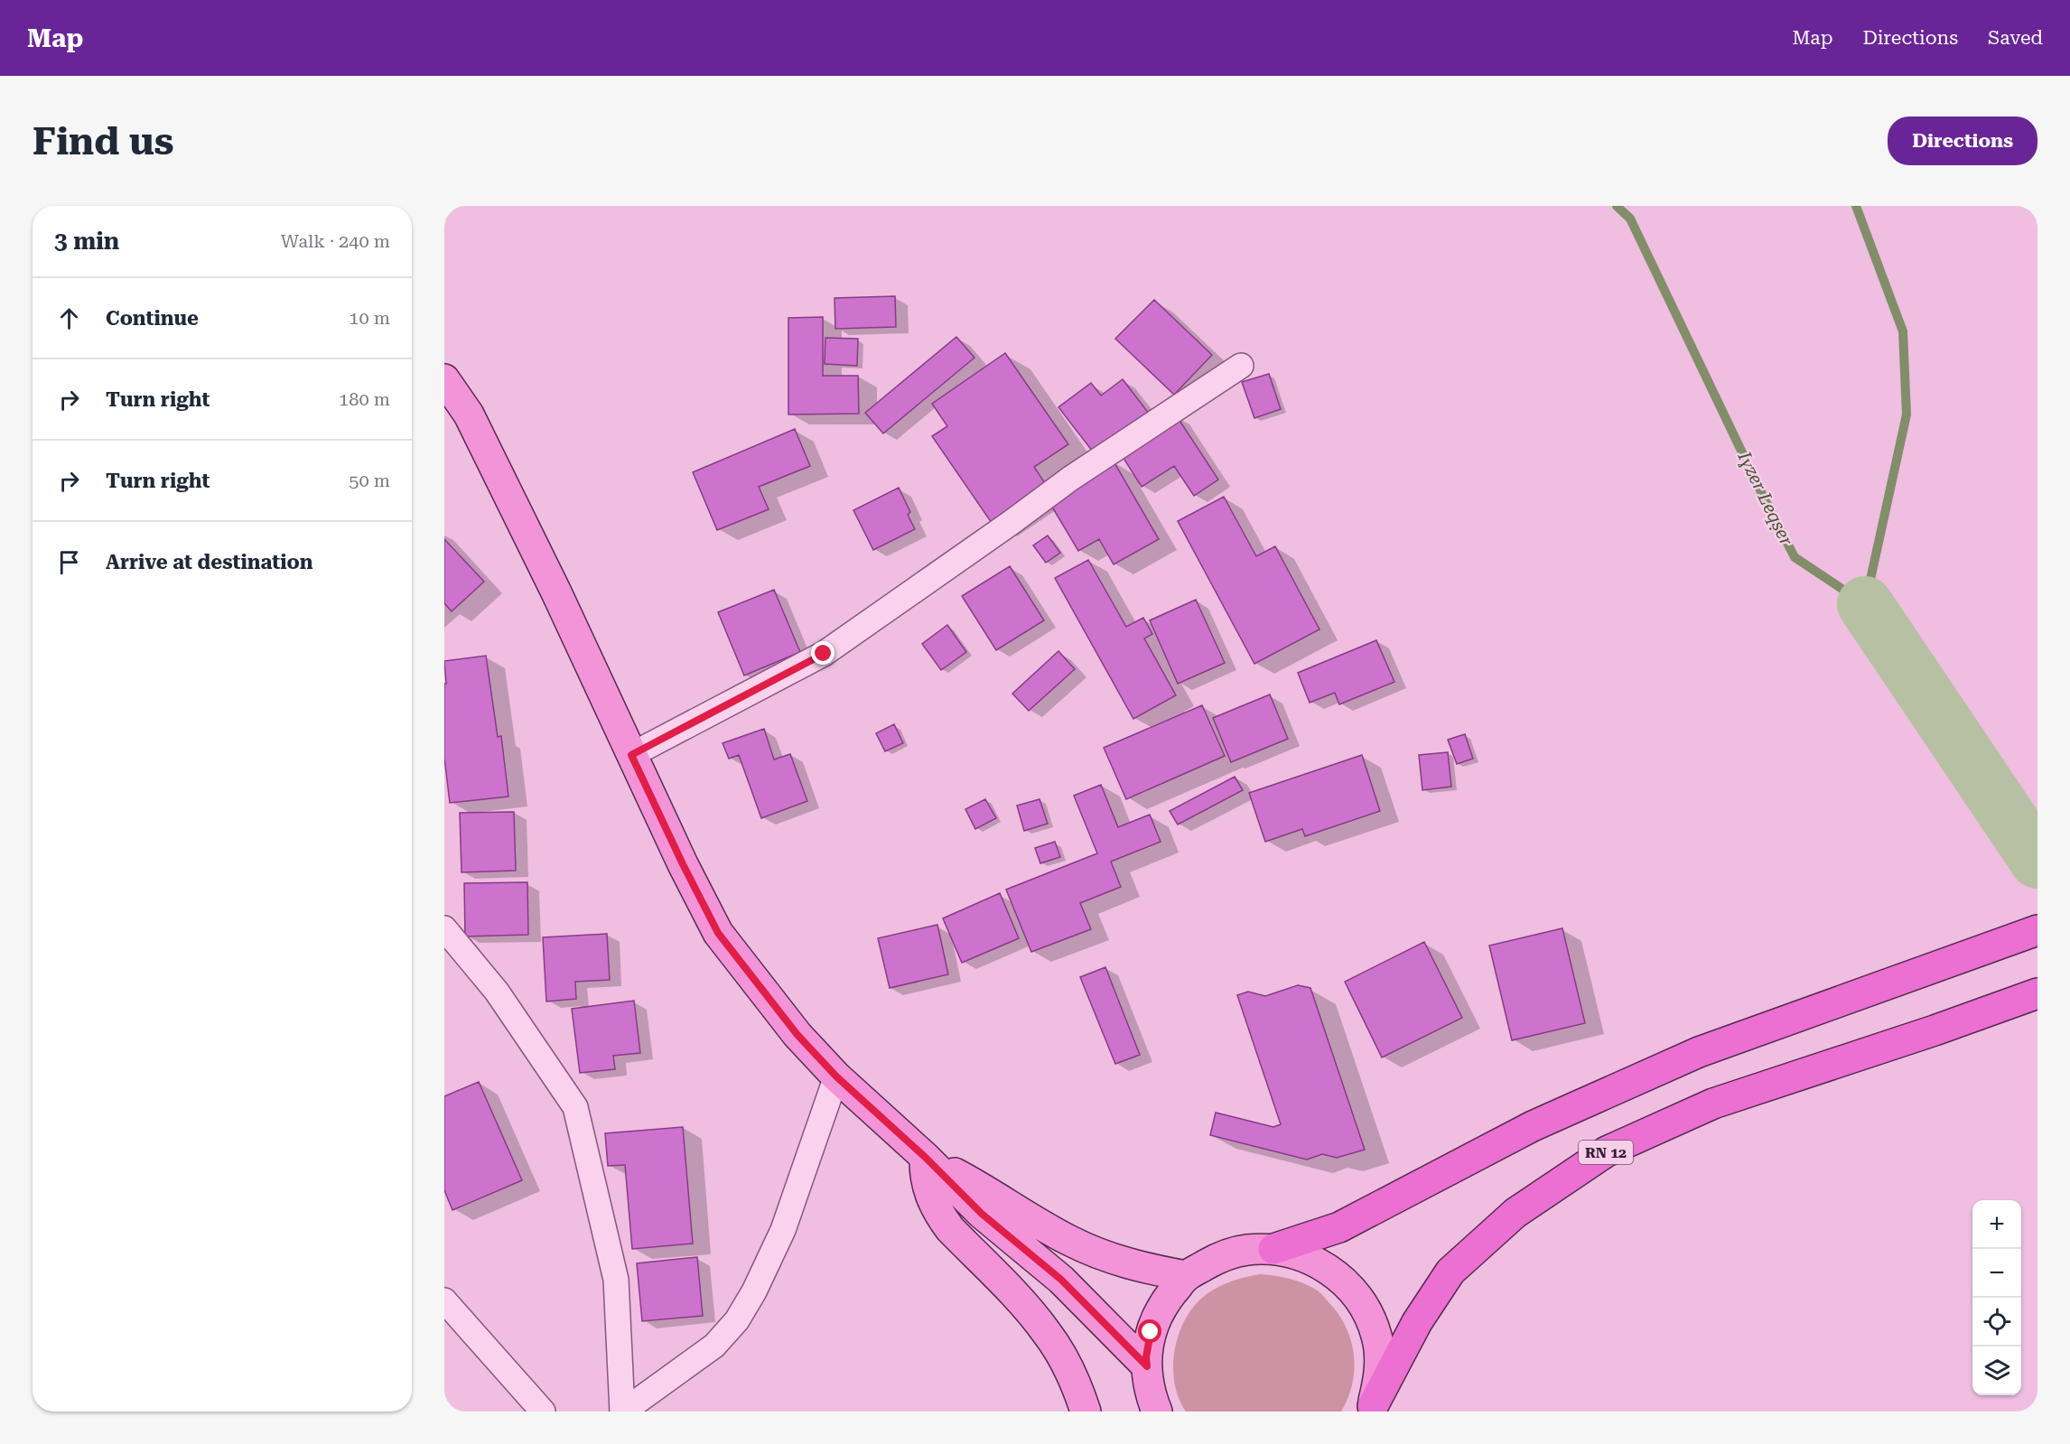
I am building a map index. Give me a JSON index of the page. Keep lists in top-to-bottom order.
{
  "streets": {
    "highway": ["RN 12"]
  },
  "water": ["Iɣzer Leqṣer"],
  "page": {
    "header": "Map",
    "nav": ["Map", "Directions", "Saved"],
    "buttons": "Directions",
    "title": "Find us",
    "heading": ["3 min", "Walk · 240 m"],
    "list": [
      ["Continue", "10 m"],
      ["Turn right", "180 m"],
      ["Turn right", "50 m"],
      "Arrive at destination"
    ],
    "map_buttons": ["+", "−"]
  }
}
